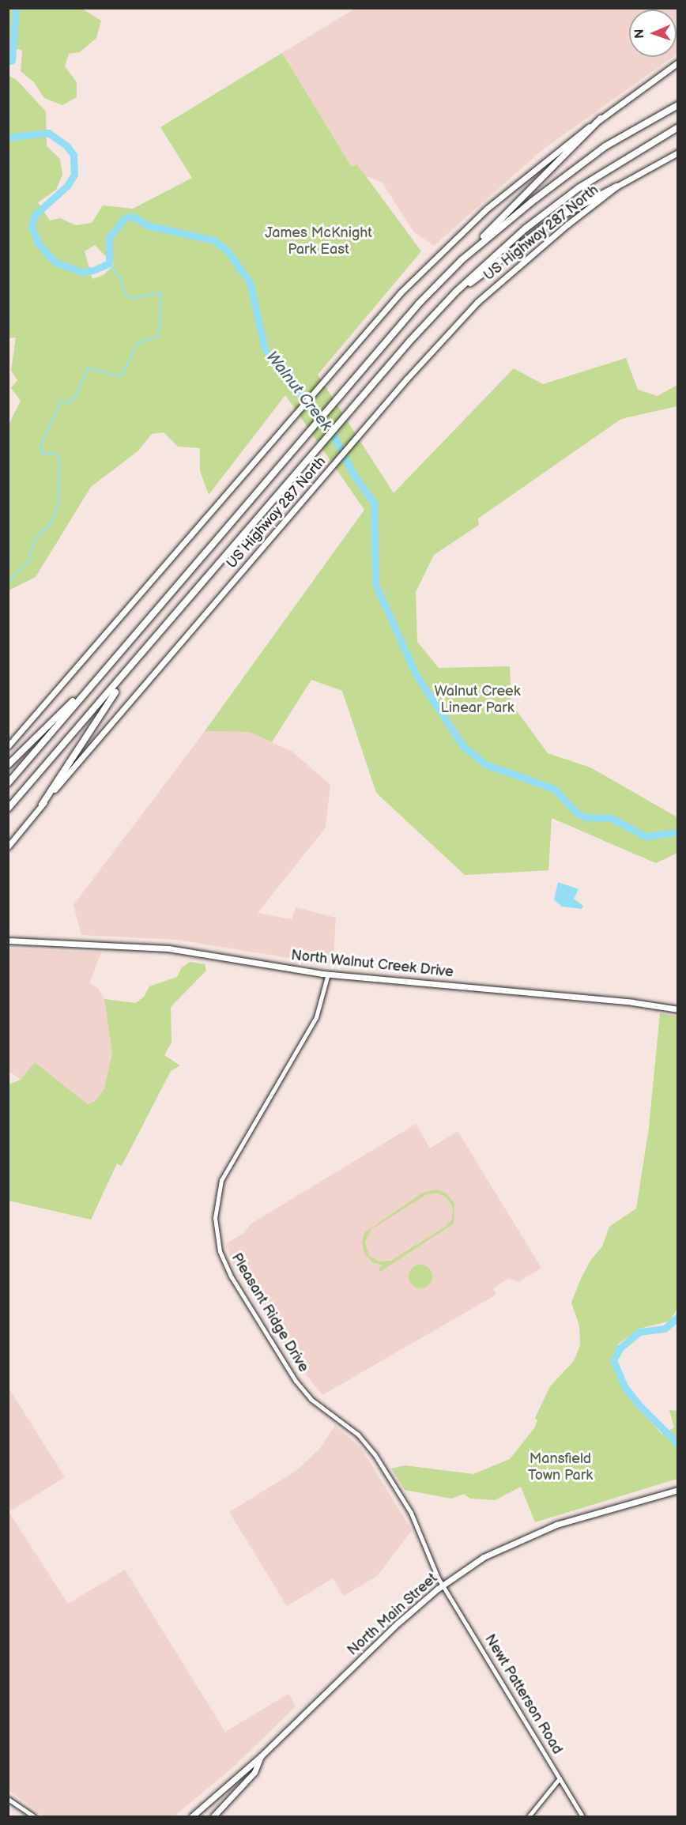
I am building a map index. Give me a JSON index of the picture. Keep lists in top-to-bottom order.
{
  "streets": {
    "main road": ["US Highway 287 North", "North Walnut Creek Drive", "North Main Street"],
    "street": ["Pleasant Ridge Drive", "Newt Patterson Road"]
  },
  "crossings": [
    ["North Walnut Creek Drive", "Pleasant Ridge Drive"],
    ["Pleasant Ridge Drive", "North Main Street"],
    ["Pleasant Ridge Drive", "Newt Patterson Road"],
    ["North Main Street", "Newt Patterson Road"]
  ],
  "water": ["Walnut Creek"],
  "parks": ["James McKnight Park East", "Walnut Creek Linear Park", "Mansfield Town Park"],
  "north": "left"
}
